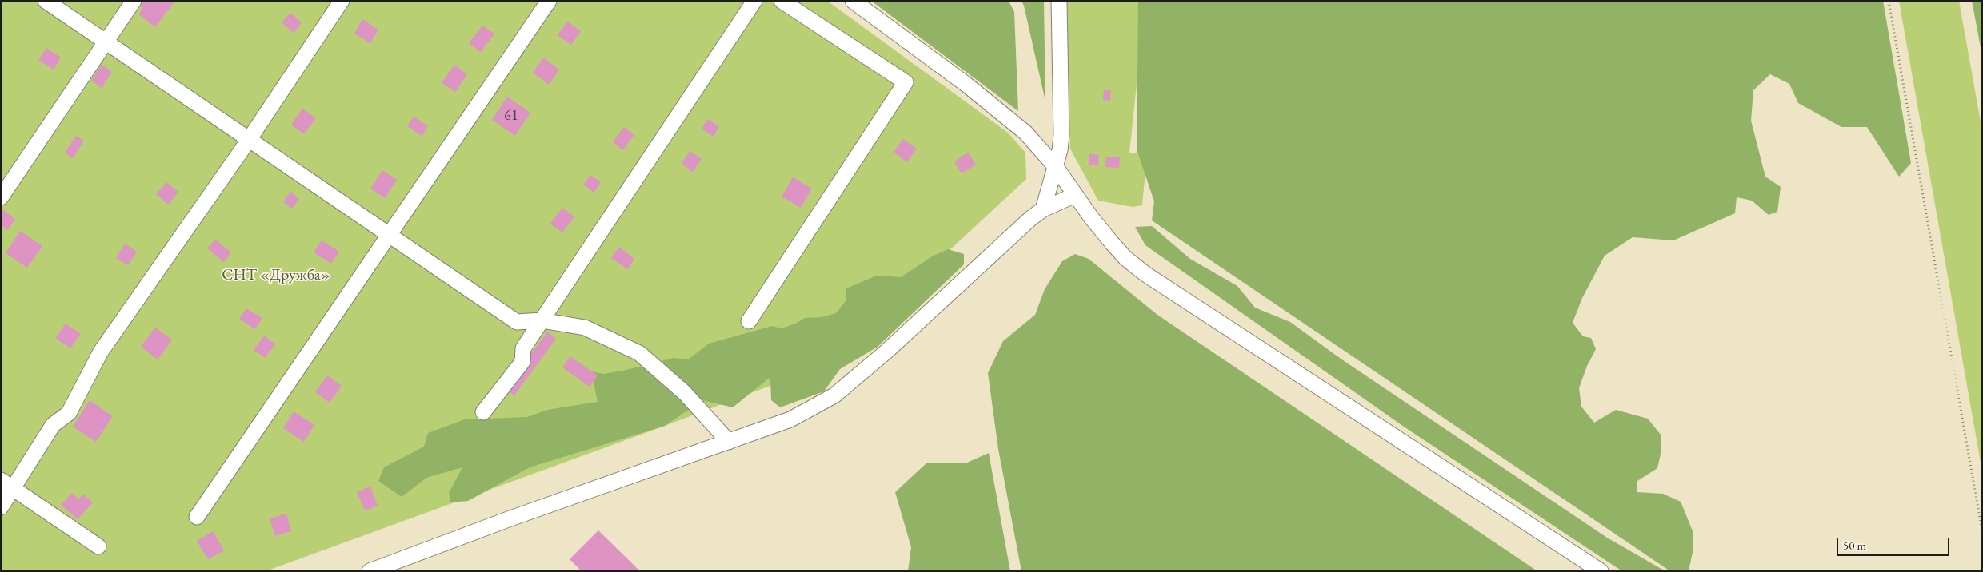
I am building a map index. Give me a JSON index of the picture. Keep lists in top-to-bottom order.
{
  "parks": ["СНТ «Дружба»"],
  "house_numbers": ["61"],
  "scale_bar": "50 m"
}
